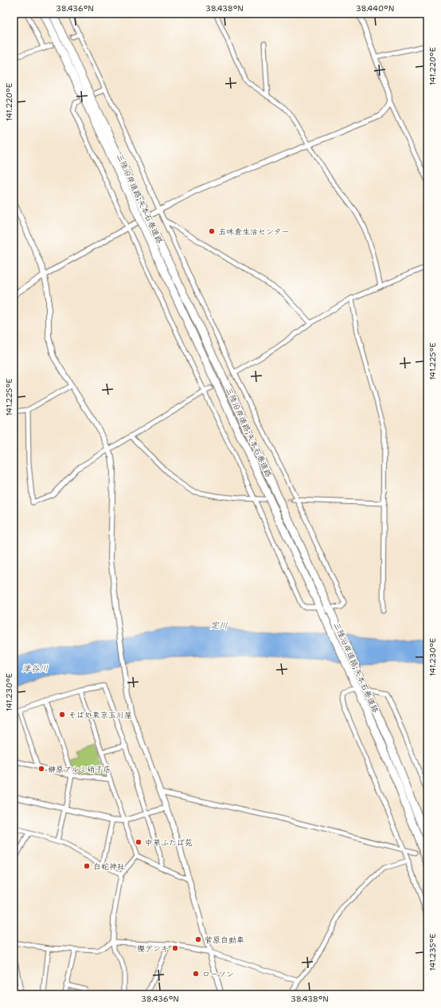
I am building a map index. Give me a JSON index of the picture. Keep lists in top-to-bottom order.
{
  "streets": {
    "highway": ["三陸沿岸道路;矢本石巻道路"]
  },
  "water": ["定川", "津谷川"],
  "places": [
    "五味倉生活センター",
    "そば処東京玉川屋",
    "榊原アルミ硝子店",
    "中華ふたば苑",
    "白蛇神社",
    "菅原自動車",
    "櫻デンキ",
    "ローソン"
  ],
  "coordinates": [
    "38.436°N",
    "38.438°N",
    "38.440°N",
    "141.220°E",
    "141.225°E",
    "141.230°E",
    "141.235°E"
  ]
}
